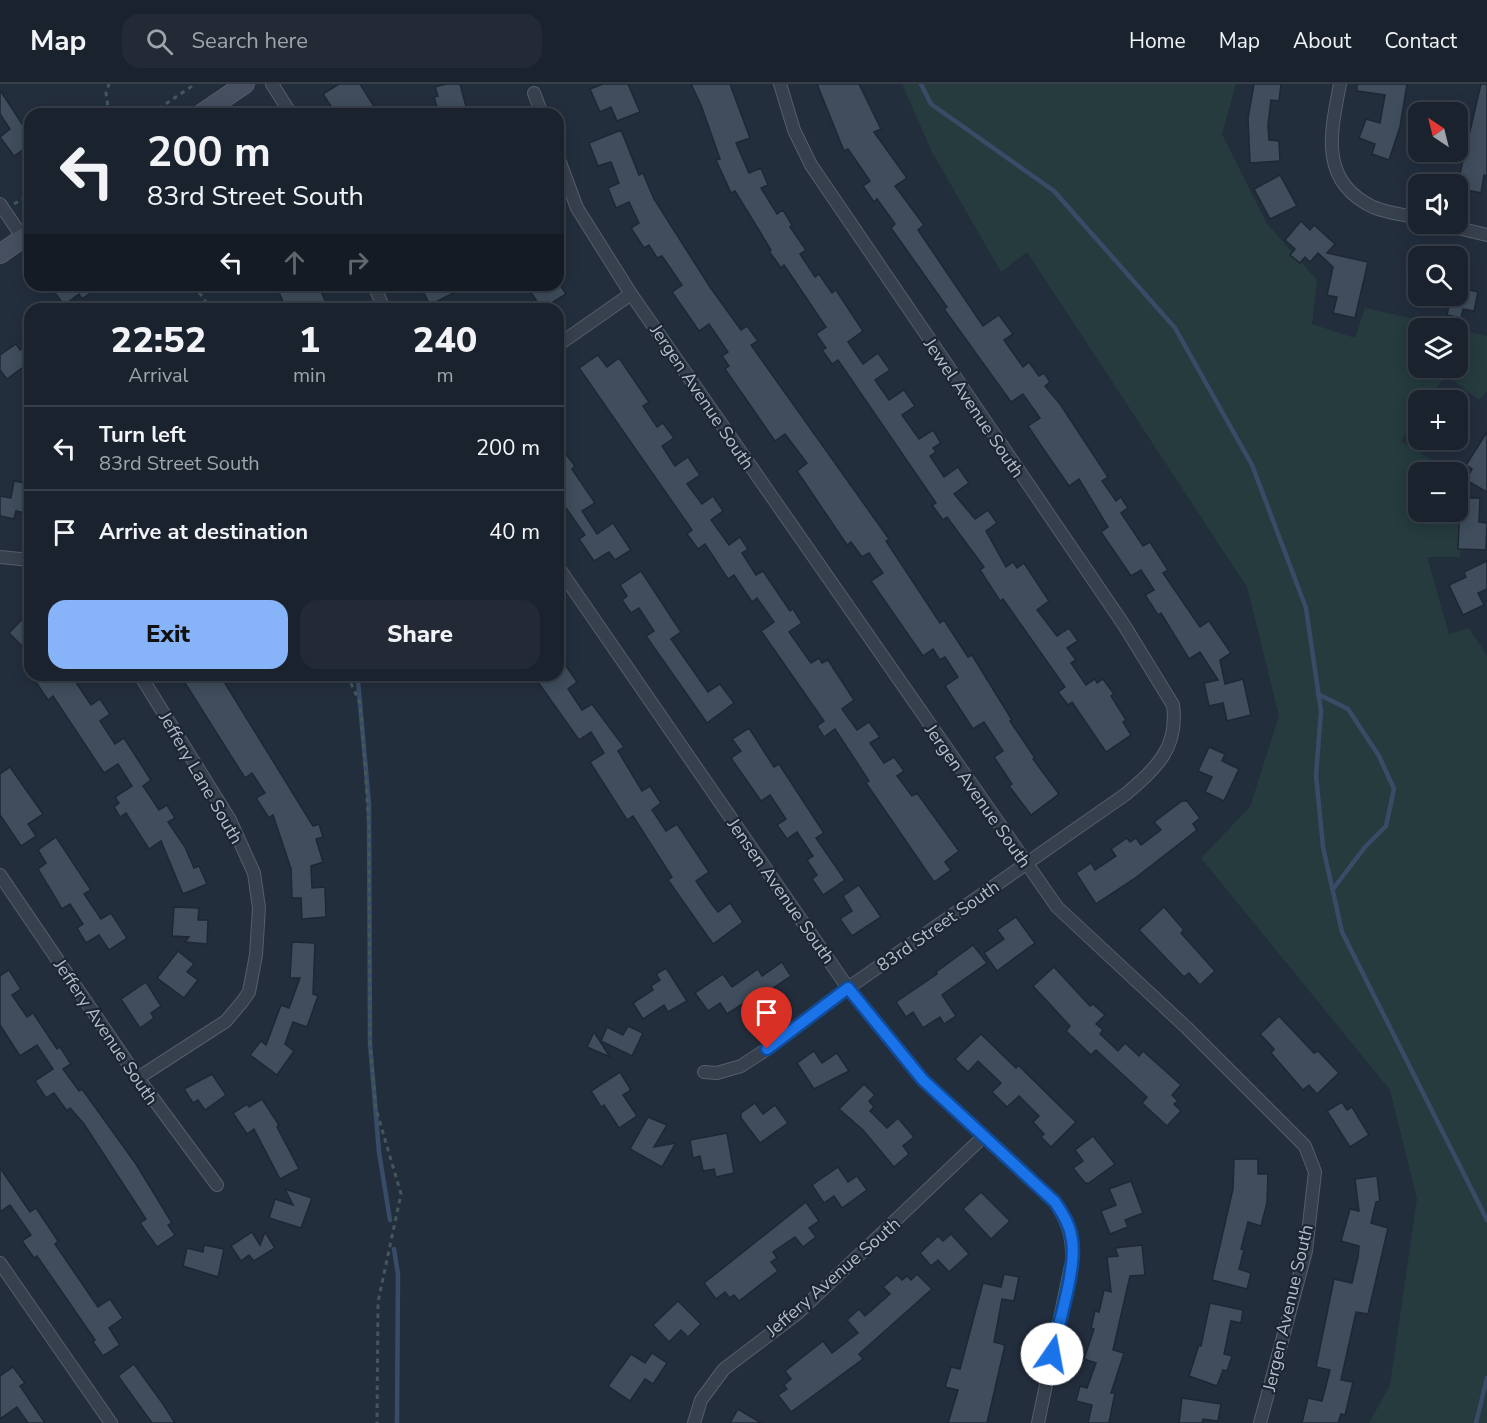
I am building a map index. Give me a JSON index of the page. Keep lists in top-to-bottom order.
{
  "streets": {
    "street": [
      "Jergen Avenue South",
      "Jewel Avenue South",
      "Jeffery Lane South",
      "Jensen Avenue South",
      "83rd Street South",
      "Jeffery Avenue South"
    ]
  },
  "crossings": [
    ["Jergen Avenue South", "83rd Street South"],
    ["Jewel Avenue South", "83rd Street South"],
    ["Jeffery Lane South", "Jeffery Avenue South"],
    ["Jensen Avenue South", "83rd Street South"],
    ["Jensen Avenue South", "Jeffery Avenue South"]
  ],
  "north": "top left",
  "page": {
    "header": "Map",
    "search": "Search here",
    "nav": [
      "Home",
      "Map",
      "About",
      "Contact"
    ],
    "map_buttons": ["+", "−"],
    "turn": ["200 m", "83rd Street South"],
    "eta": [
      "22:52",
      "Arrival",
      "1",
      "min",
      "240",
      "m"
    ],
    "list": [
      {
        "name": "Turn left",
        "note": "83rd Street South",
        "value": "200 m"
      },
      {
        "name": "Arrive at destination",
        "value": "40 m"
      }
    ],
    "buttons": ["Exit", "Share"]
  }
}
